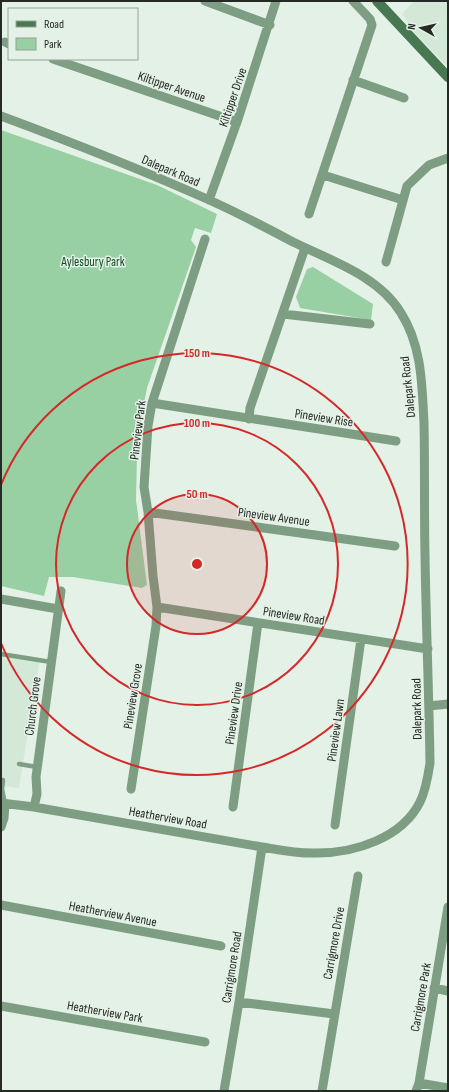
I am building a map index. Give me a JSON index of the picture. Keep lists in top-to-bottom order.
{
  "streets": {
    "street": [
      "Kiltipper Avenue",
      "Kiltipper Drive",
      "Dalepark Road",
      "Pineview Rise",
      "Pineview Park",
      "Pineview Avenue",
      "Pineview Road",
      "Pineview Grove",
      "Church Grove",
      "Pineview Drive",
      "Pineview Lawn",
      "Heatherview Road",
      "Heatherview Avenue",
      "Carrigmore Drive",
      "Carrigmore Road",
      "Carrigmore Park",
      "Heatherview Park"
    ]
  },
  "crossings": [
    ["Kiltipper Avenue", "Kiltipper Drive"],
    ["Kiltipper Drive", "Dalepark Road"],
    ["Dalepark Road", "Pineview Road"],
    ["Dalepark Road", "Heatherview Road"],
    ["Pineview Rise", "Pineview Park"],
    ["Pineview Park", "Pineview Avenue"],
    ["Pineview Park", "Pineview Road"],
    ["Pineview Park", "Pineview Grove"],
    ["Pineview Road", "Pineview Grove"],
    ["Pineview Road", "Pineview Drive"],
    ["Pineview Road", "Pineview Lawn"],
    ["Church Grove", "Heatherview Road"],
    ["Heatherview Road", "Carrigmore Road"]
  ],
  "parks": ["Aylesbury Park"],
  "legend": ["Road", "Park"],
  "north": "left",
  "rings": ["150 m", "100 m", "50 m"]
}
